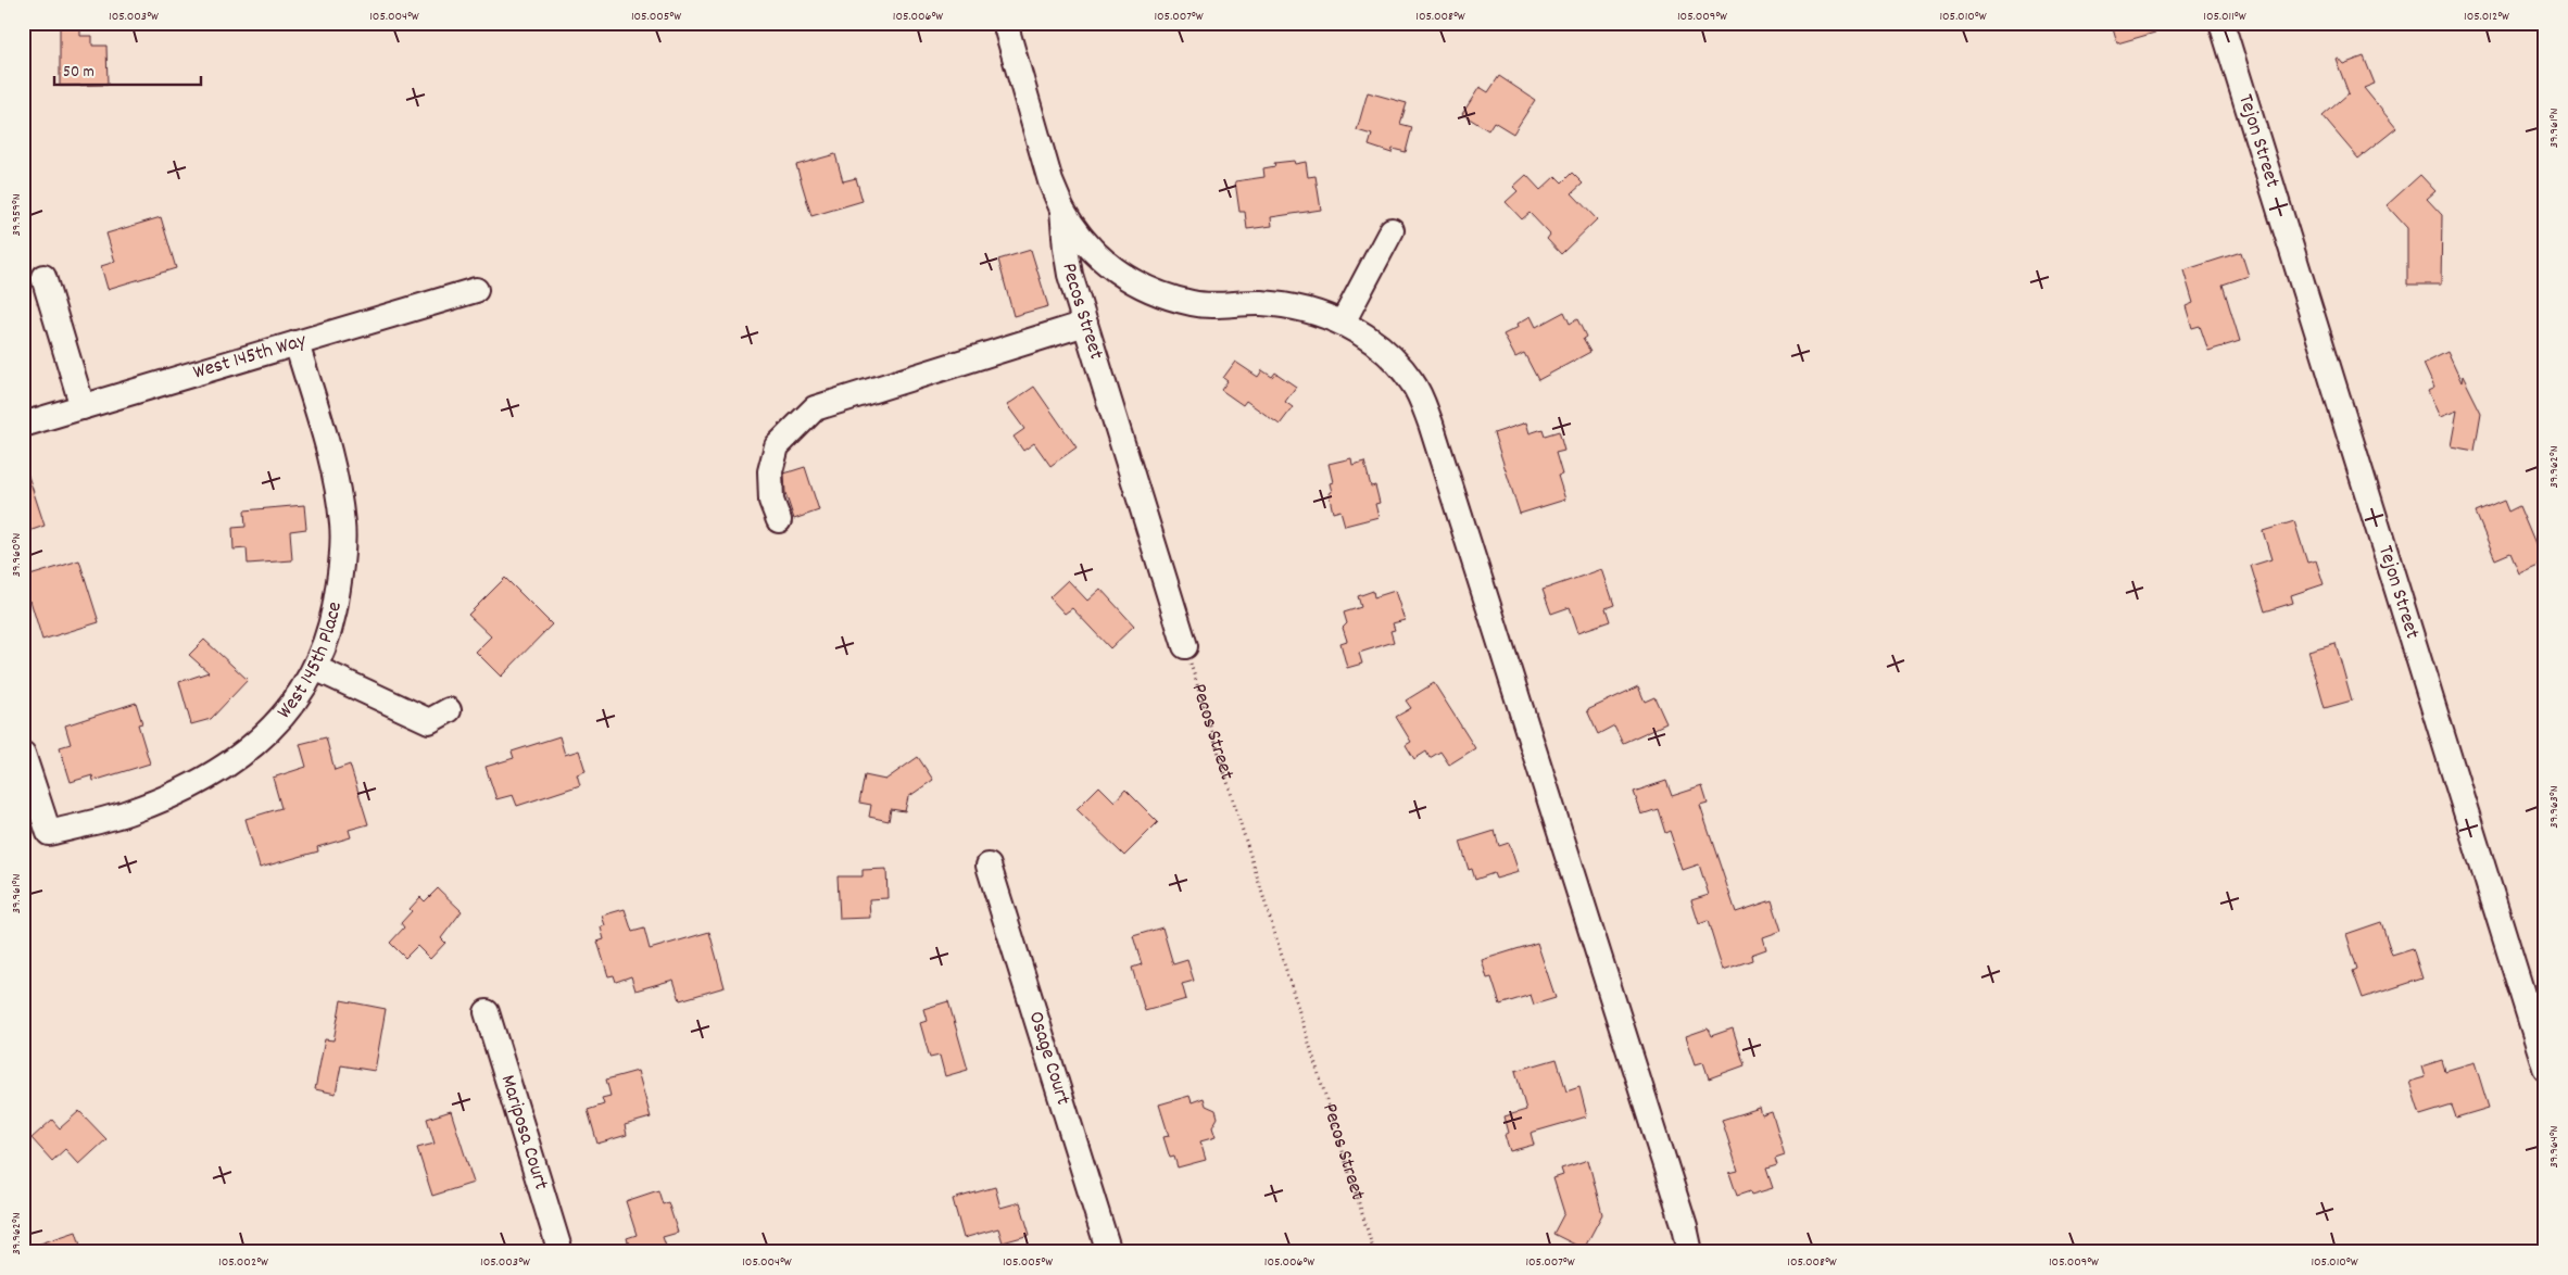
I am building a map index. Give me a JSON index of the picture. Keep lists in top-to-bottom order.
{
  "streets": {
    "street": [
      "Tejon Street",
      "Pecos Street",
      "West 145th Way",
      "West 145th Place",
      "Osage Court",
      "Mariposa Court"
    ]
  },
  "crossings": [
    ["West 145th Way", "West 145th Place"]
  ],
  "scale_bar": "50 m",
  "coordinates": [
    "105.003°W",
    "105.004°W",
    "105.005°W",
    "105.006°W",
    "105.007°W",
    "105.008°W",
    "105.009°W",
    "105.010°W",
    "105.011°W",
    "105.012°W",
    "39.961°N",
    "39.959°N",
    "39.962°N",
    "39.960°N",
    "39.963°N",
    "39.964°N",
    "105.002°W"
  ]
}
